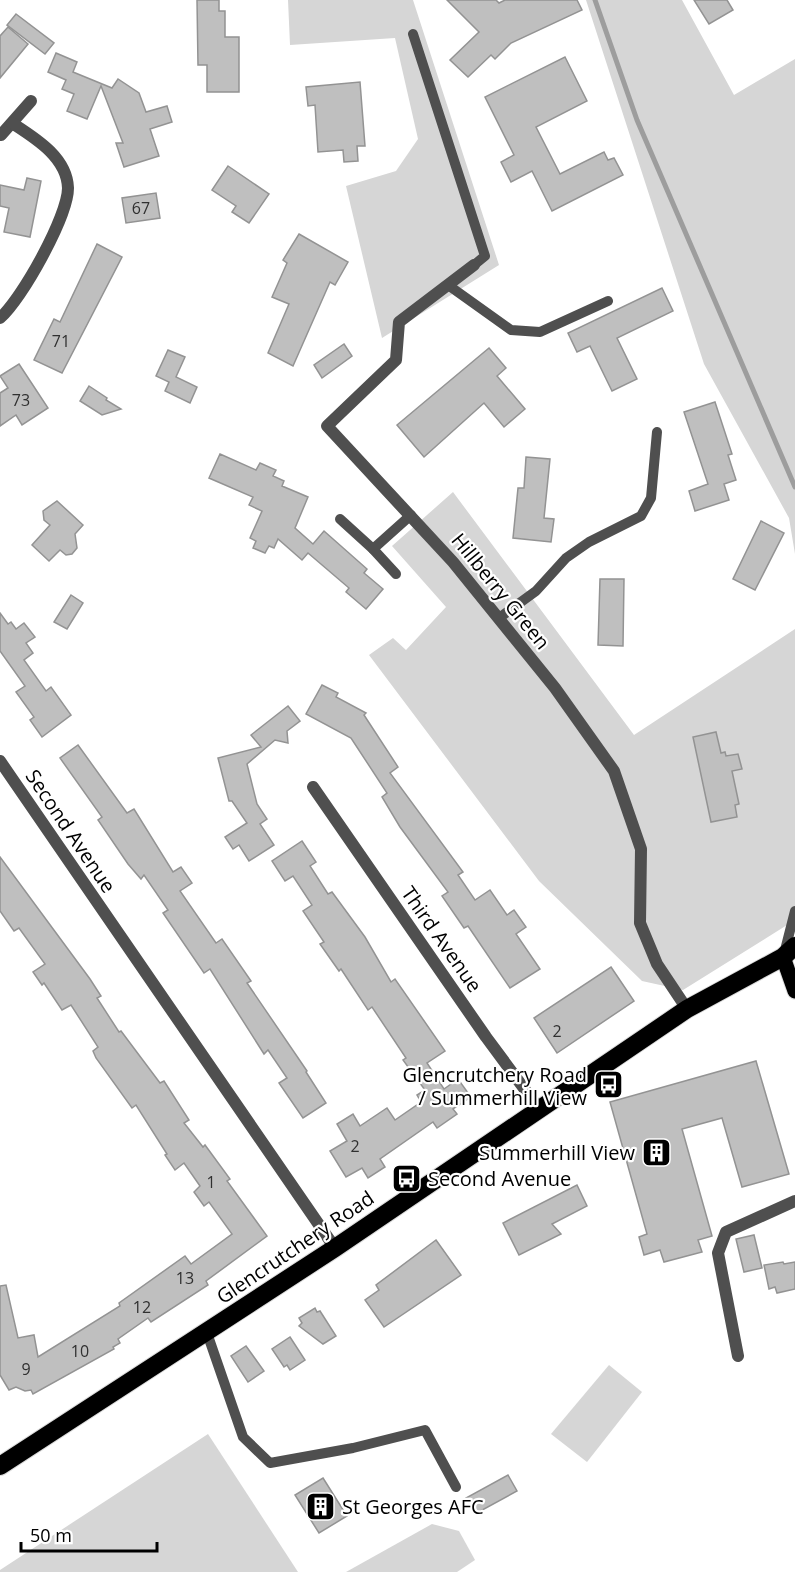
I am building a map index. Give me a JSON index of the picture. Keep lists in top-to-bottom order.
{
  "streets": {
    "highway": ["Glencrutchery Road"],
    "street": ["Hillberry Green", "Second Avenue", "Third Avenue"]
  },
  "crossings": [
    ["Hillberry Green", "Glencrutchery Road"],
    ["Second Avenue", "Glencrutchery Road"],
    ["Third Avenue", "Glencrutchery Road"]
  ],
  "places": {
    "bus stop": ["Glencrutchery Road / Summerhill View", "Second Avenue"],
    "building": ["Summerhill View", "St Georges AFC"]
  },
  "house_numbers": [
    "67",
    "71",
    "73",
    "2",
    "2",
    "1",
    "13",
    "12",
    "10",
    "9"
  ],
  "scale_bar": "50 m"
}
